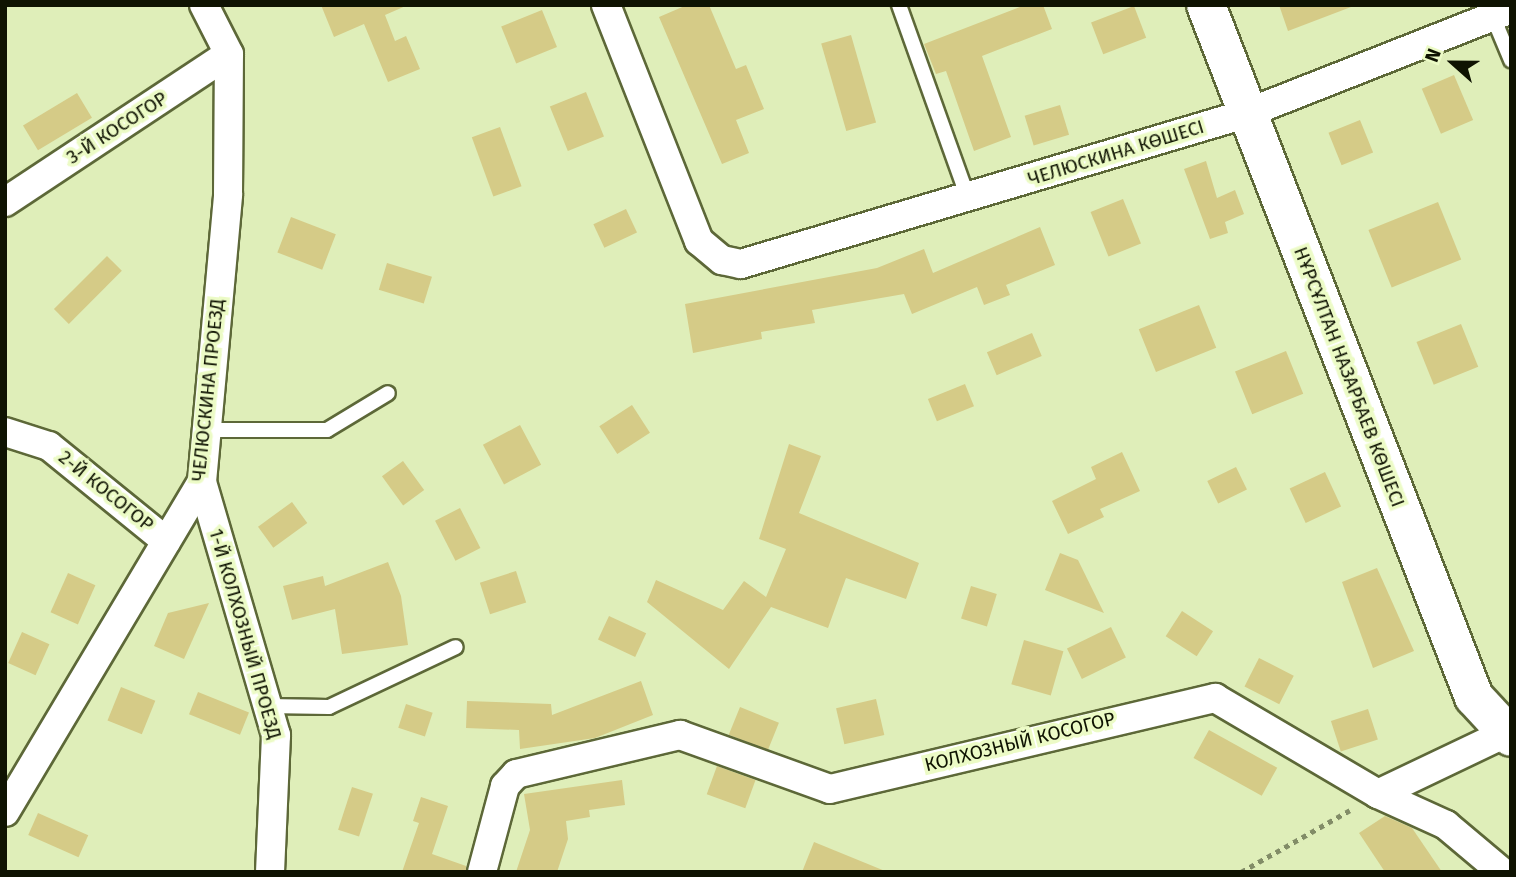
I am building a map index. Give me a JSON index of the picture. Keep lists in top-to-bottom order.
{
  "streets": {
    "street": [
      "3-Й КОСОГОР",
      "ЧЕЛЮСКИНА КӨШЕСІ",
      "НҰРСҰЛТАН НАЗАРБАЕВ КӨШЕСІ",
      "ЧЕЛЮСКИНА ПРОЕЗД",
      "2-Й КОСОГОР",
      "1-Й КОЛХОЗНЫЙ ПРОЕЗД",
      "КОЛХОЗНЫЙ КОСОГОР"
    ]
  },
  "crossings": [
    ["3-Й КОСОГОР", "ЧЕЛЮСКИНА ПРОЕЗД"],
    ["ЧЕЛЮСКИНА КӨШЕСІ", "НҰРСҰЛТАН НАЗАРБАЕВ КӨШЕСІ"],
    ["ЧЕЛЮСКИНА ПРОЕЗД", "2-Й КОСОГОР"],
    ["ЧЕЛЮСКИНА ПРОЕЗД", "1-Й КОЛХОЗНЫЙ ПРОЕЗД"]
  ],
  "north": "left"
}
